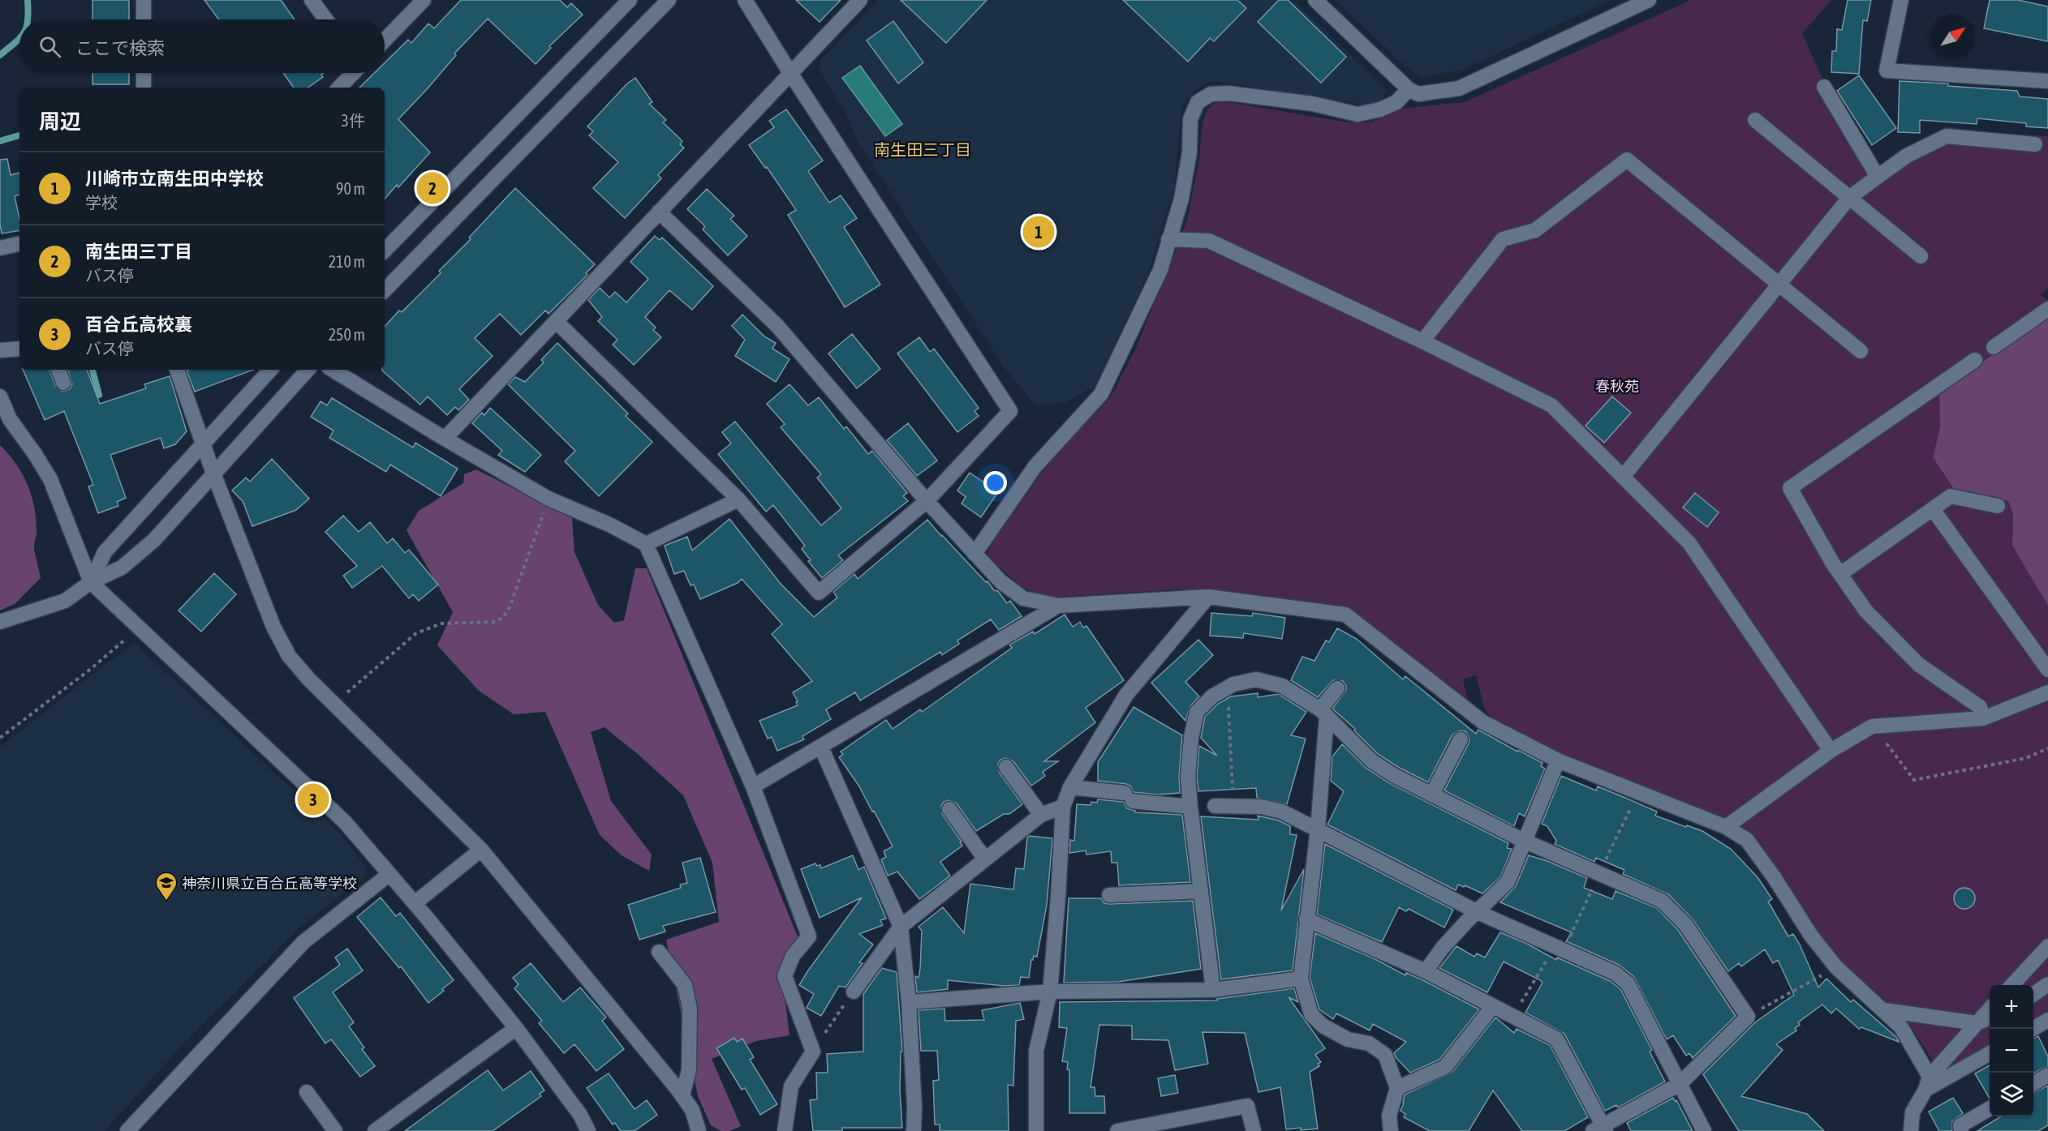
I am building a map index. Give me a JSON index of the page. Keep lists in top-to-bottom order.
{
  "districts": ["南生田三丁目"],
  "parks": ["春秋苑"],
  "places": {
    "school or university": ["神奈川県立百合丘高等学校"]
  },
  "north": "top right",
  "page": {
    "search": "ここで検索",
    "heading": ["周辺", "3件"],
    "list": [
      {
        "mark": "1",
        "name": "川崎市立南生田中学校",
        "note": "学校",
        "value": "90 m"
      },
      {
        "mark": "2",
        "name": "南生田三丁目",
        "note": "バス停",
        "value": "210 m"
      },
      {
        "mark": "3",
        "name": "百合丘高校裏",
        "note": "バス停",
        "value": "250 m"
      }
    ],
    "pins": ["2", "1", "3"],
    "map_buttons": ["+", "−"]
  }
}
